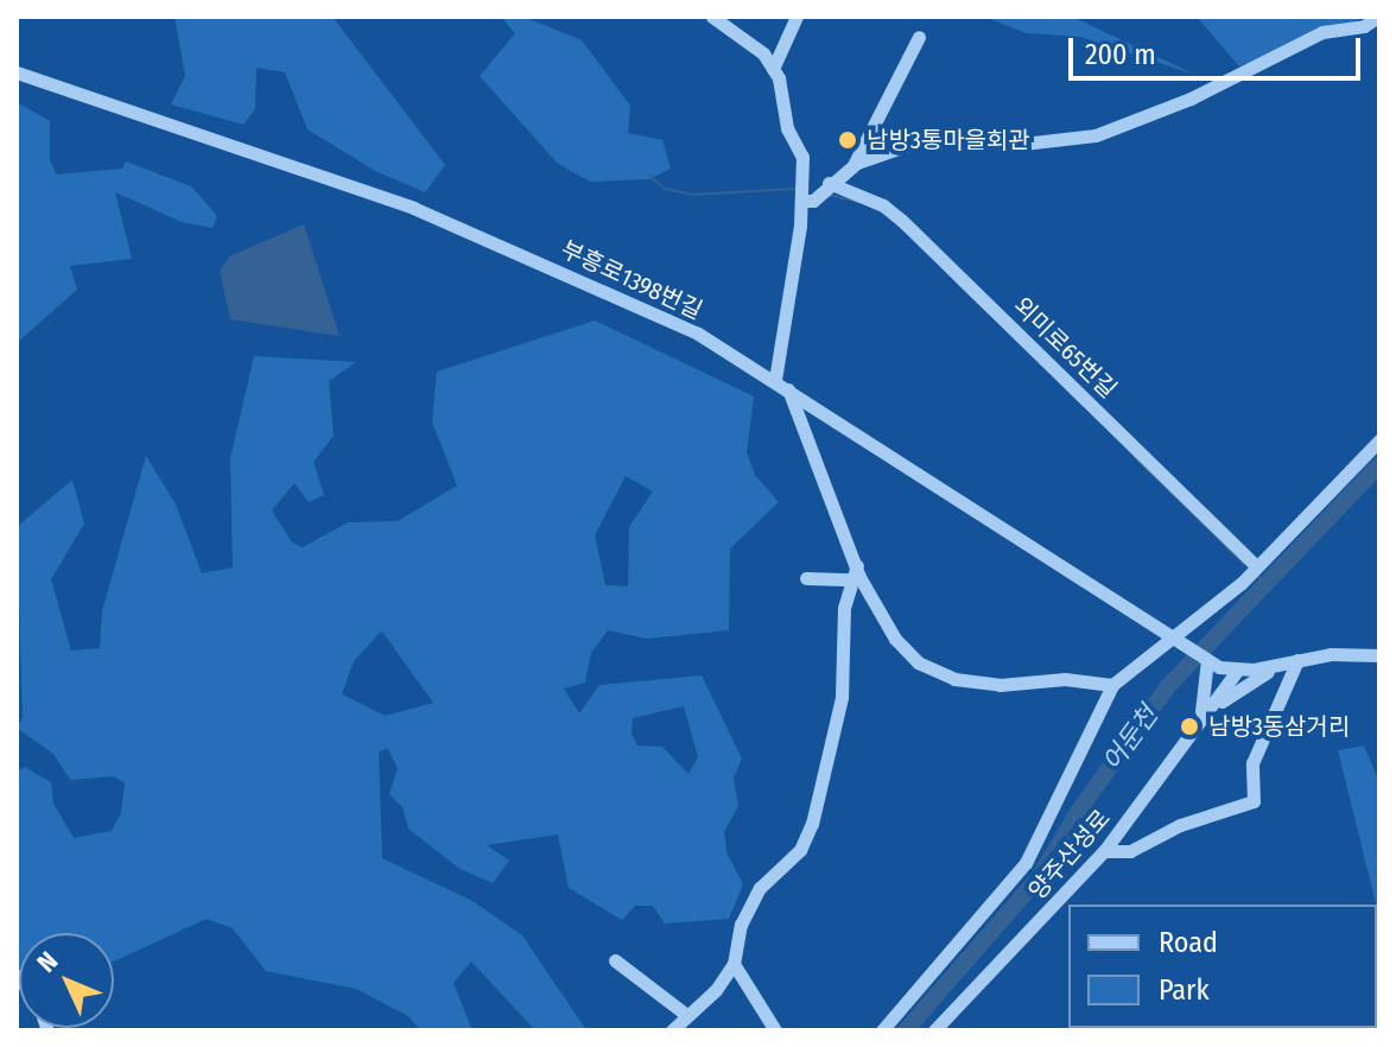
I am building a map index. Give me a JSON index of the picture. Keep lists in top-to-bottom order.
{
  "streets": {
    "street": ["부흥로1398번길", "외미로65번길", "양주산성로"]
  },
  "crossings": [
    ["부흥로1398번길", "양주산성로"]
  ],
  "water": ["어둔천"],
  "places": ["남방3통마을회관", "남방3동삼거리"],
  "legend": ["Road", "Park"],
  "scale_bar": "200 m",
  "north": "top left"
}
